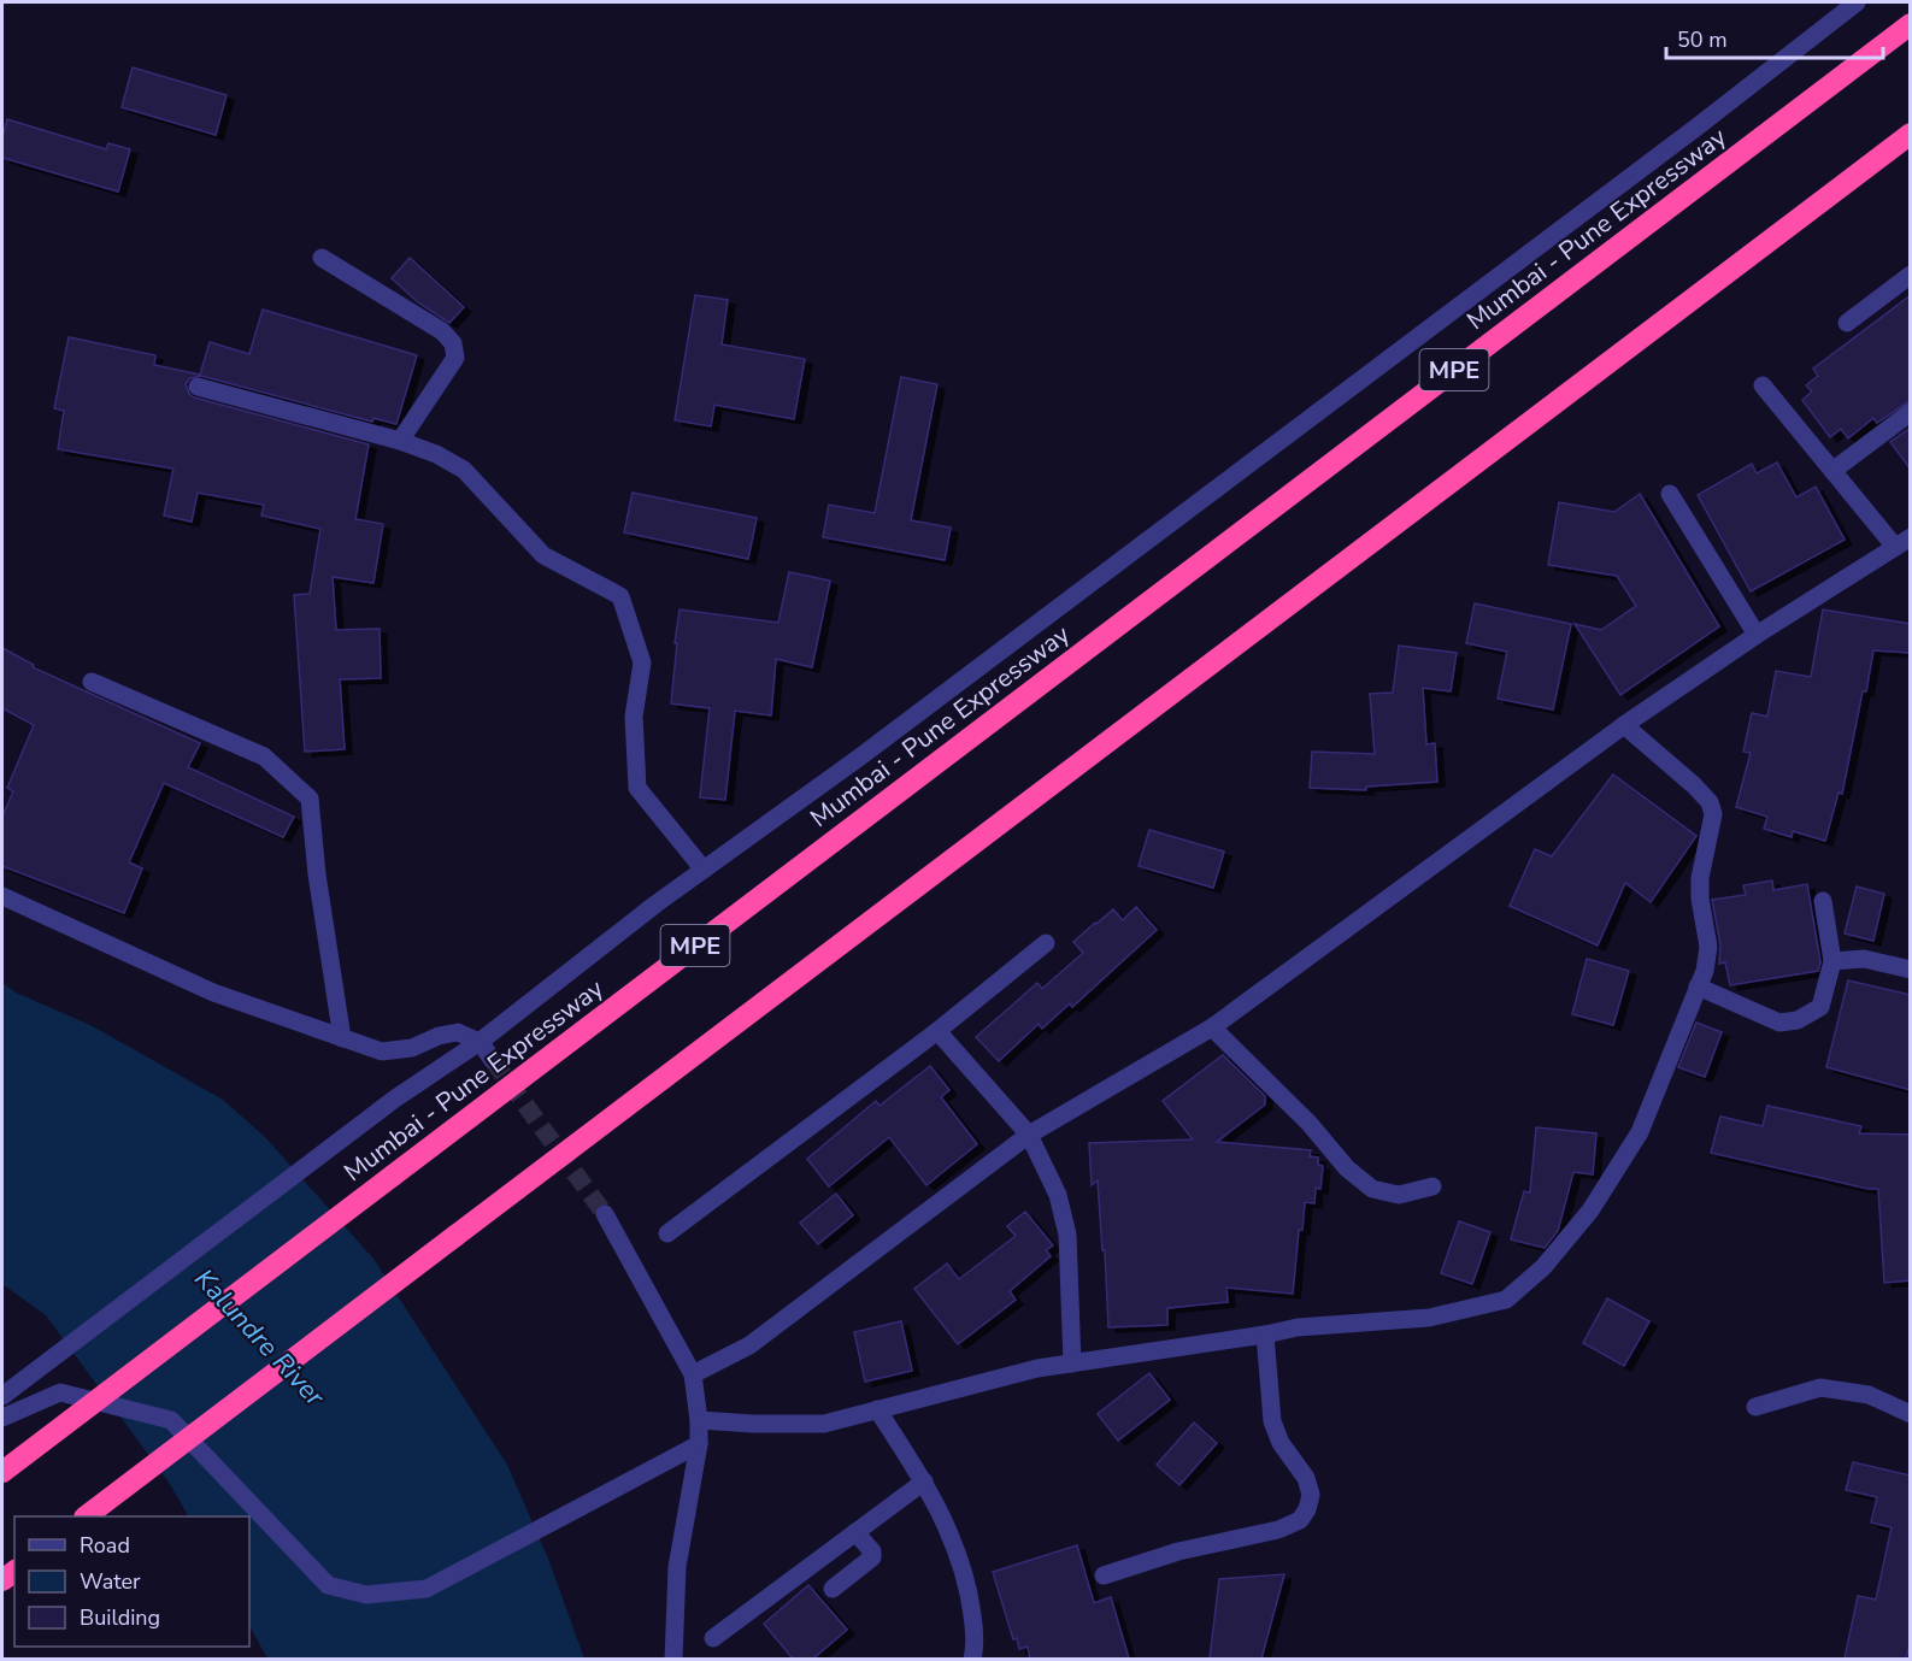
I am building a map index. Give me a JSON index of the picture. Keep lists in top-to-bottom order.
{
  "streets": {
    "highway": ["Mumbai - Pune Expressway", "MPE"]
  },
  "water": ["Kalundre River"],
  "legend": ["Road", "Water", "Building"],
  "scale_bar": "50 m"
}
